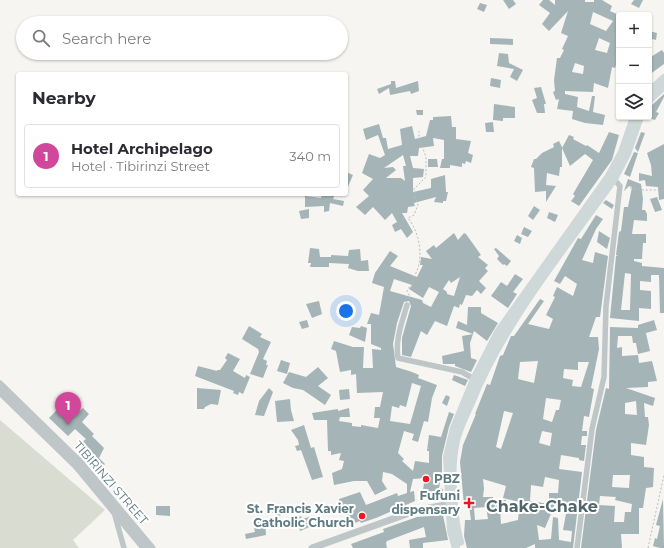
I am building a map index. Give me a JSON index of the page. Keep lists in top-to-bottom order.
{
  "streets": {
    "street": ["TIBIRINZI STREET"]
  },
  "districts": ["Chake-Chake"],
  "places": {
    "other": ["PBZ", "St. Francis Xavier Catholic Church"],
    "health": ["Fufuni dispensary"]
  },
  "page": {
    "map_buttons": ["+", "−"],
    "search": "Search here",
    "heading": "Nearby",
    "list": [
      {
        "mark": "1",
        "name": "Hotel Archipelago",
        "note": "Hotel · Tibirinzi Street",
        "value": "340 m"
      }
    ],
    "pins": "1"
  }
}
